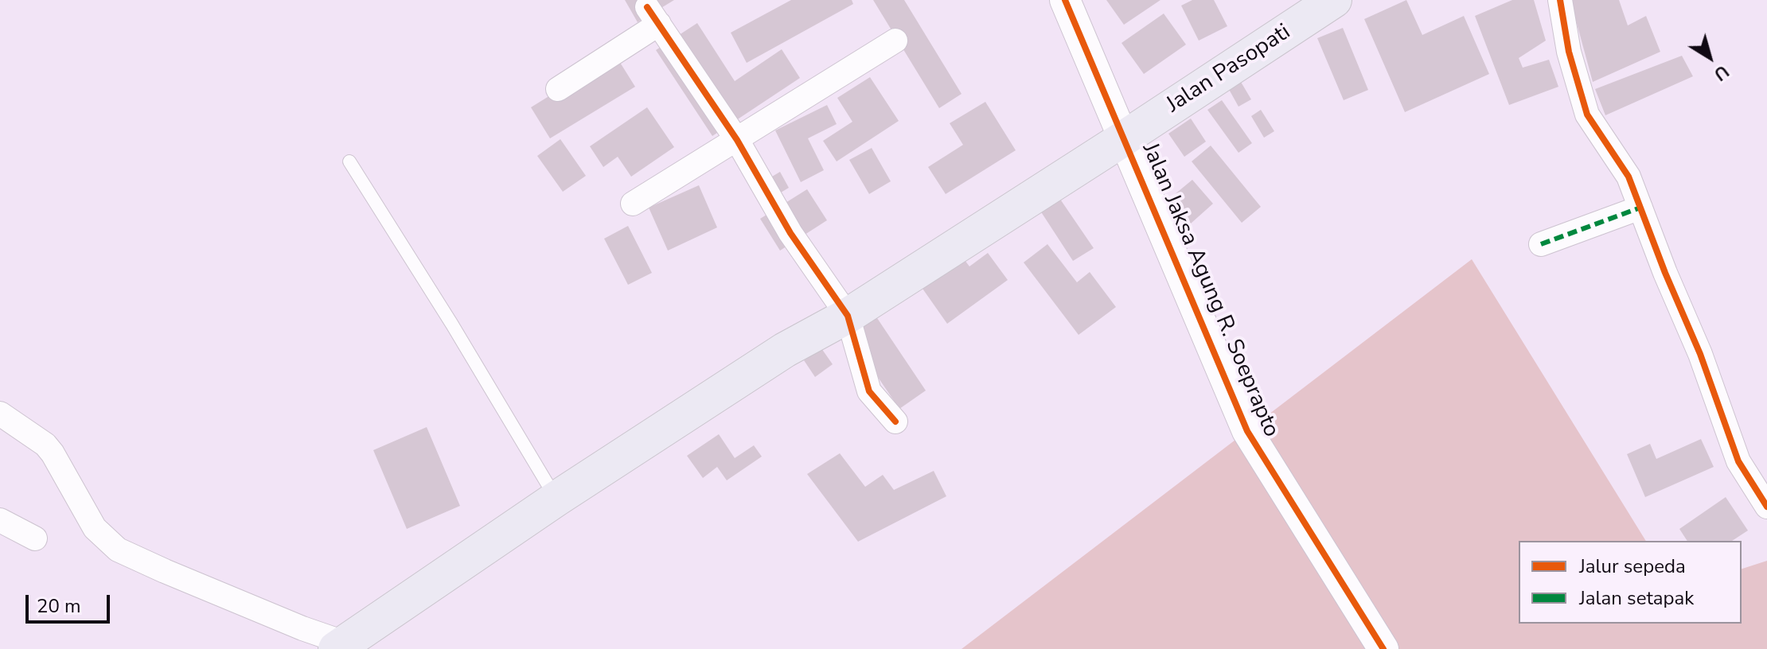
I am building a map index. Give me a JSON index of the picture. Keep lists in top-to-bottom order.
{
  "streets": {
    "main road": ["Jalan Pasopati"],
    "street": ["Jalan Jaksa Agung R. Soeprapto"]
  },
  "crossings": [
    ["Jalan Pasopati", "Jalan Jaksa Agung R. Soeprapto"]
  ],
  "legend": ["Jalur sepeda", "Jalan setapak"],
  "scale_bar": "20 m",
  "north": "bottom right"
}
